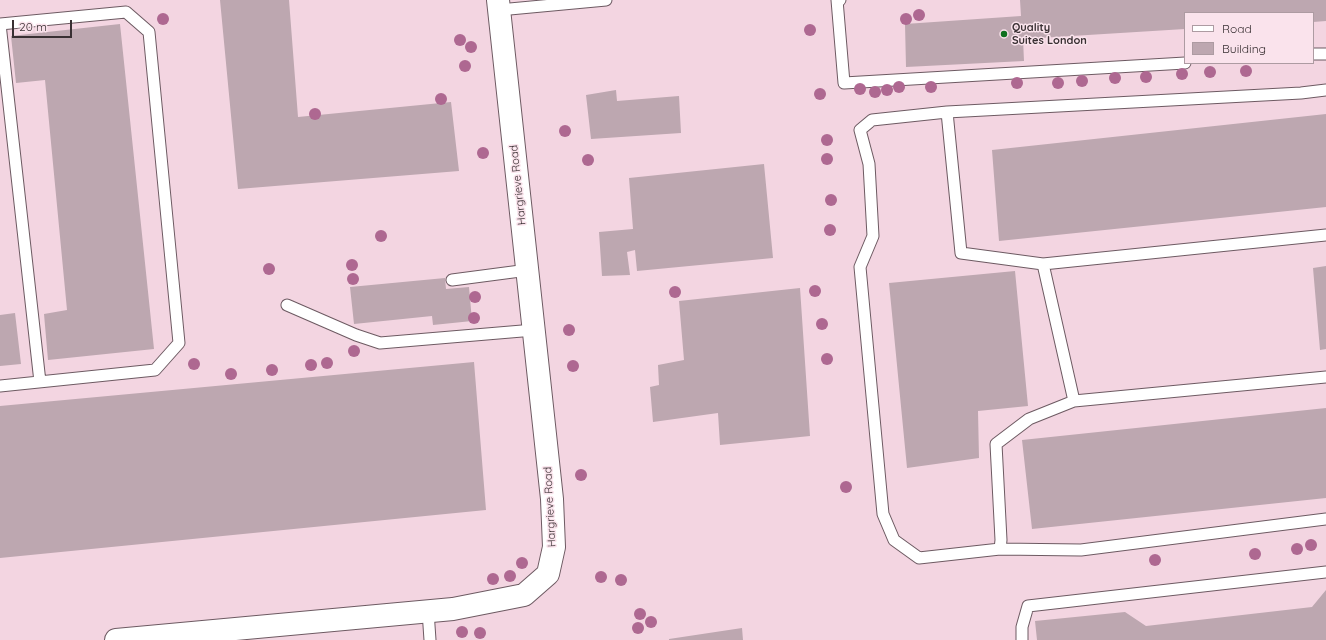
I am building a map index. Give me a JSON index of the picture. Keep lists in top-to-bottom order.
{
  "streets": {
    "street": ["Hargrieve Road"]
  },
  "places": ["Quality Suites London"],
  "legend": ["Road", "Building"],
  "scale_bar": "20 m"
}
